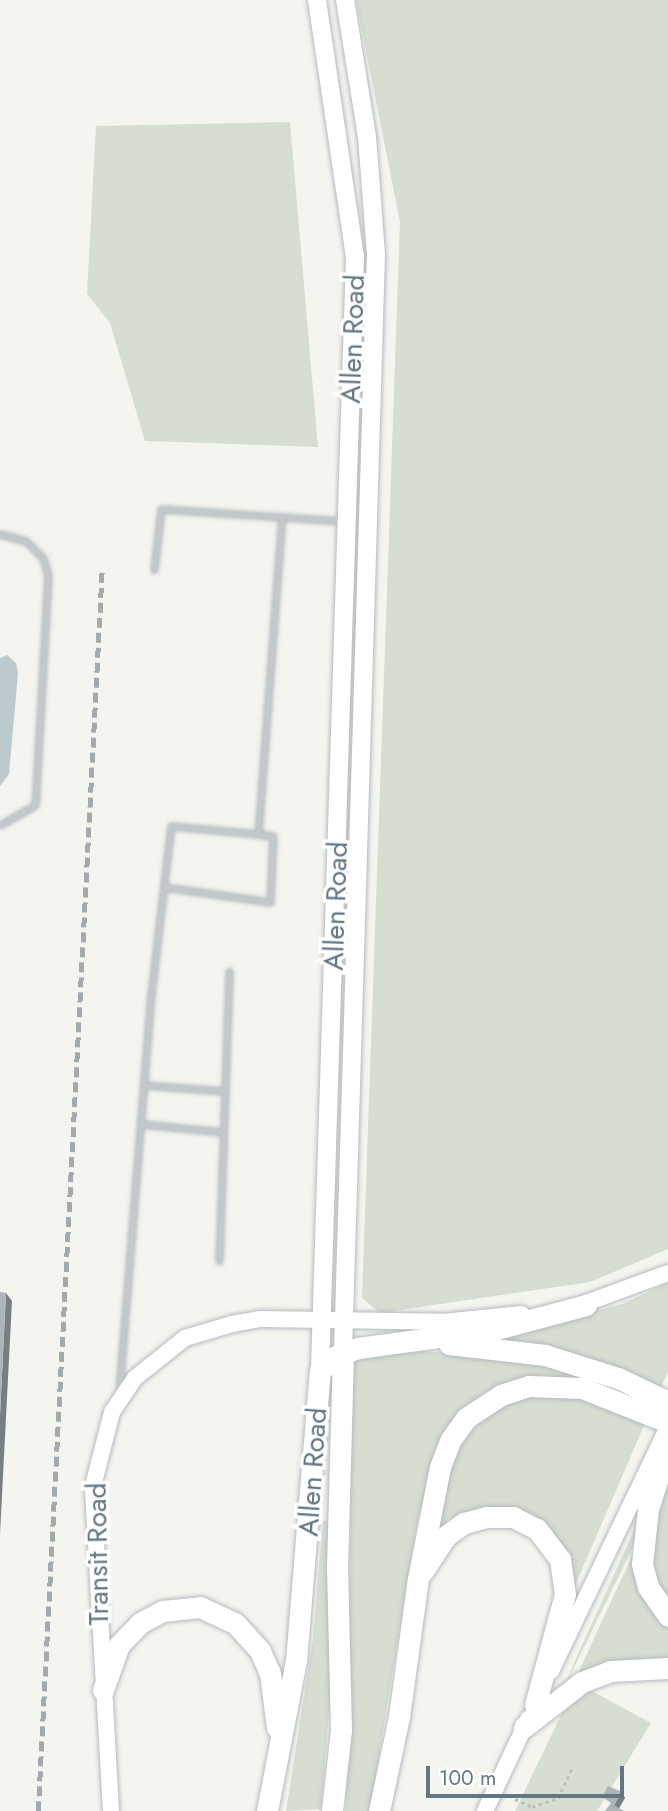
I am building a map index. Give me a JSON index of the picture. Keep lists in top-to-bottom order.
{
  "streets": {
    "highway": ["Allen Road"],
    "main road": ["Transit Road"]
  },
  "crossings": [
    ["Allen Road", "Transit Road"]
  ],
  "scale_bar": "100 m"
}
